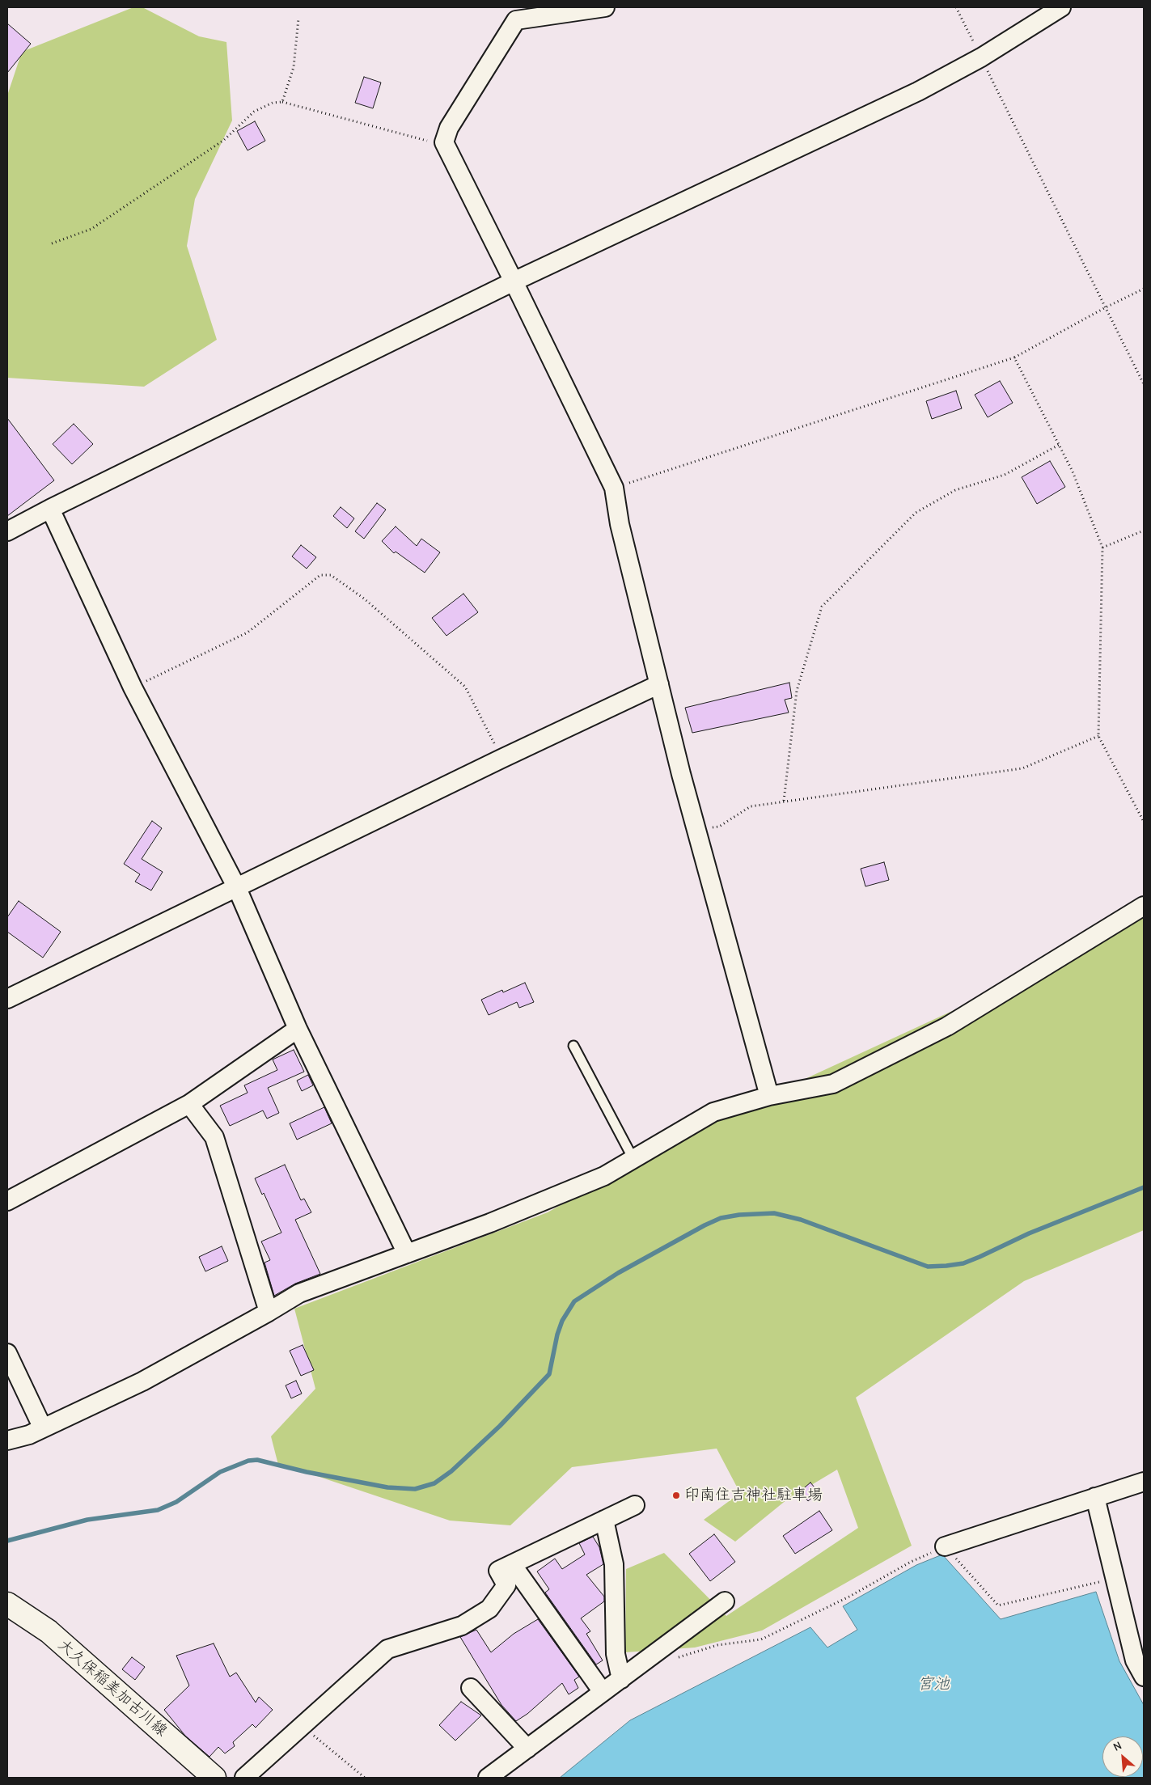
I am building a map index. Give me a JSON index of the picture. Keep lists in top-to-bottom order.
{
  "streets": {
    "main road": ["大久保稲美加古川線"]
  },
  "water": ["宮池"],
  "places": ["印南住吉神社駐車場"],
  "north": "top left"
}
